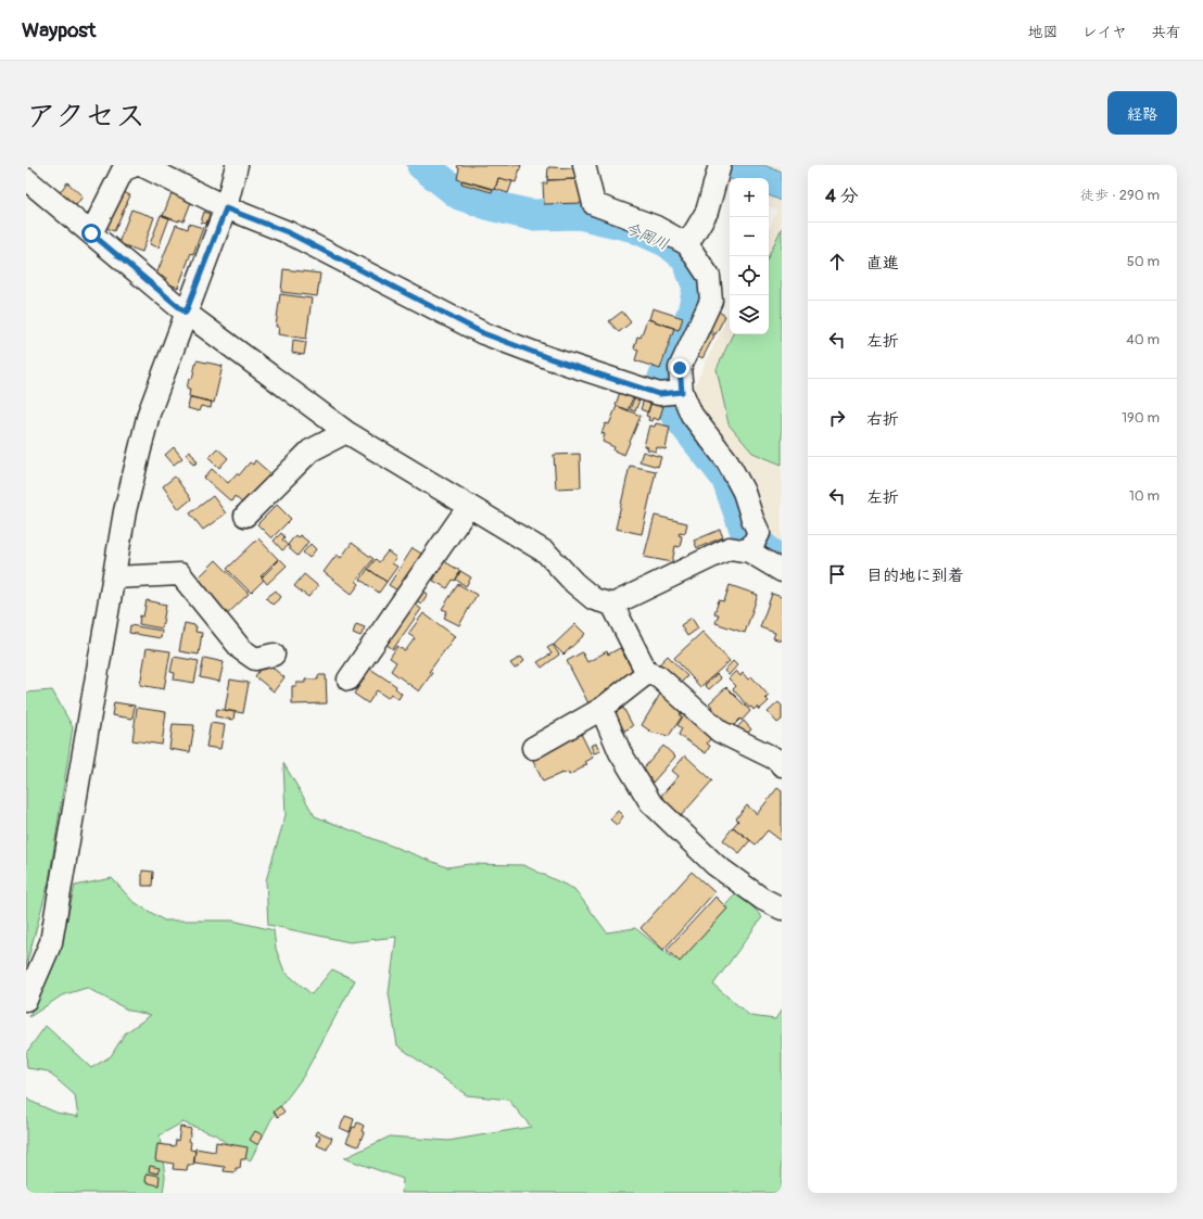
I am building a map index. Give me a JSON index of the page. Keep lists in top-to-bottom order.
{
  "water": ["今岡川"],
  "page": {
    "header": "Waypost",
    "nav": ["地図", "レイヤ", "共有"],
    "title": "アクセス",
    "buttons": "経路",
    "heading": ["4 分", "徒歩 · 290 m"],
    "map_buttons": ["+", "−"],
    "list": [
      ["直進", "50 m"],
      ["左折", "40 m"],
      ["右折", "190 m"],
      ["左折", "10 m"],
      "目的地に到着"
    ]
  }
}
